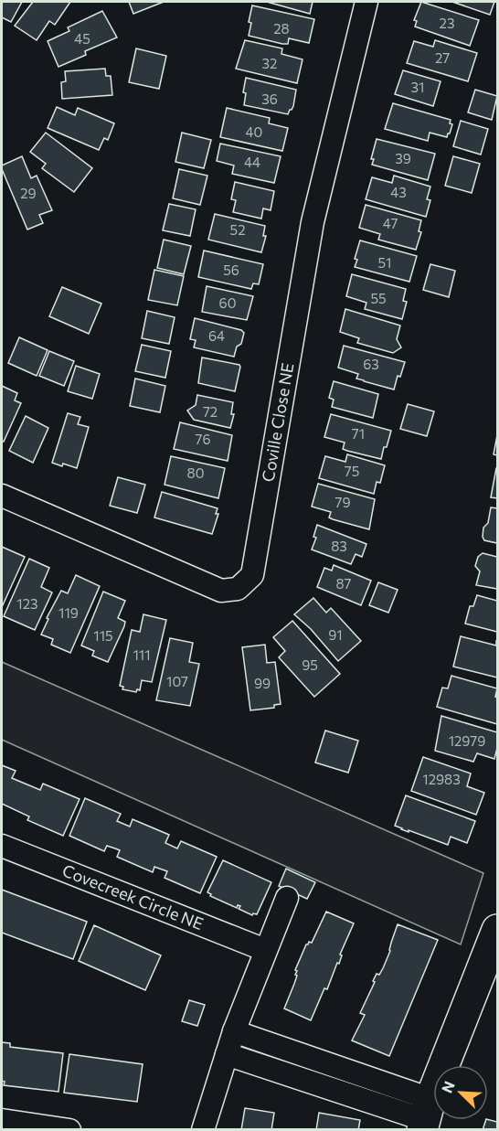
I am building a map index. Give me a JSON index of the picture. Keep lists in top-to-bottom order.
{
  "streets": {
    "street": ["Coville Close NE", "Covecreek Circle NE"]
  },
  "house_numbers": [
    "23",
    "28",
    "45",
    "27",
    "32",
    "31",
    "36",
    "40",
    "39",
    "44",
    "43",
    "29",
    "47",
    "52",
    "51",
    "56",
    "55",
    "60",
    "64",
    "63",
    "72",
    "71",
    "76",
    "75",
    "80",
    "79",
    "83",
    "87",
    "123",
    "119",
    "91",
    "115",
    "111",
    "95",
    "107",
    "99",
    "12979",
    "12983"
  ],
  "north": "top left"
}
